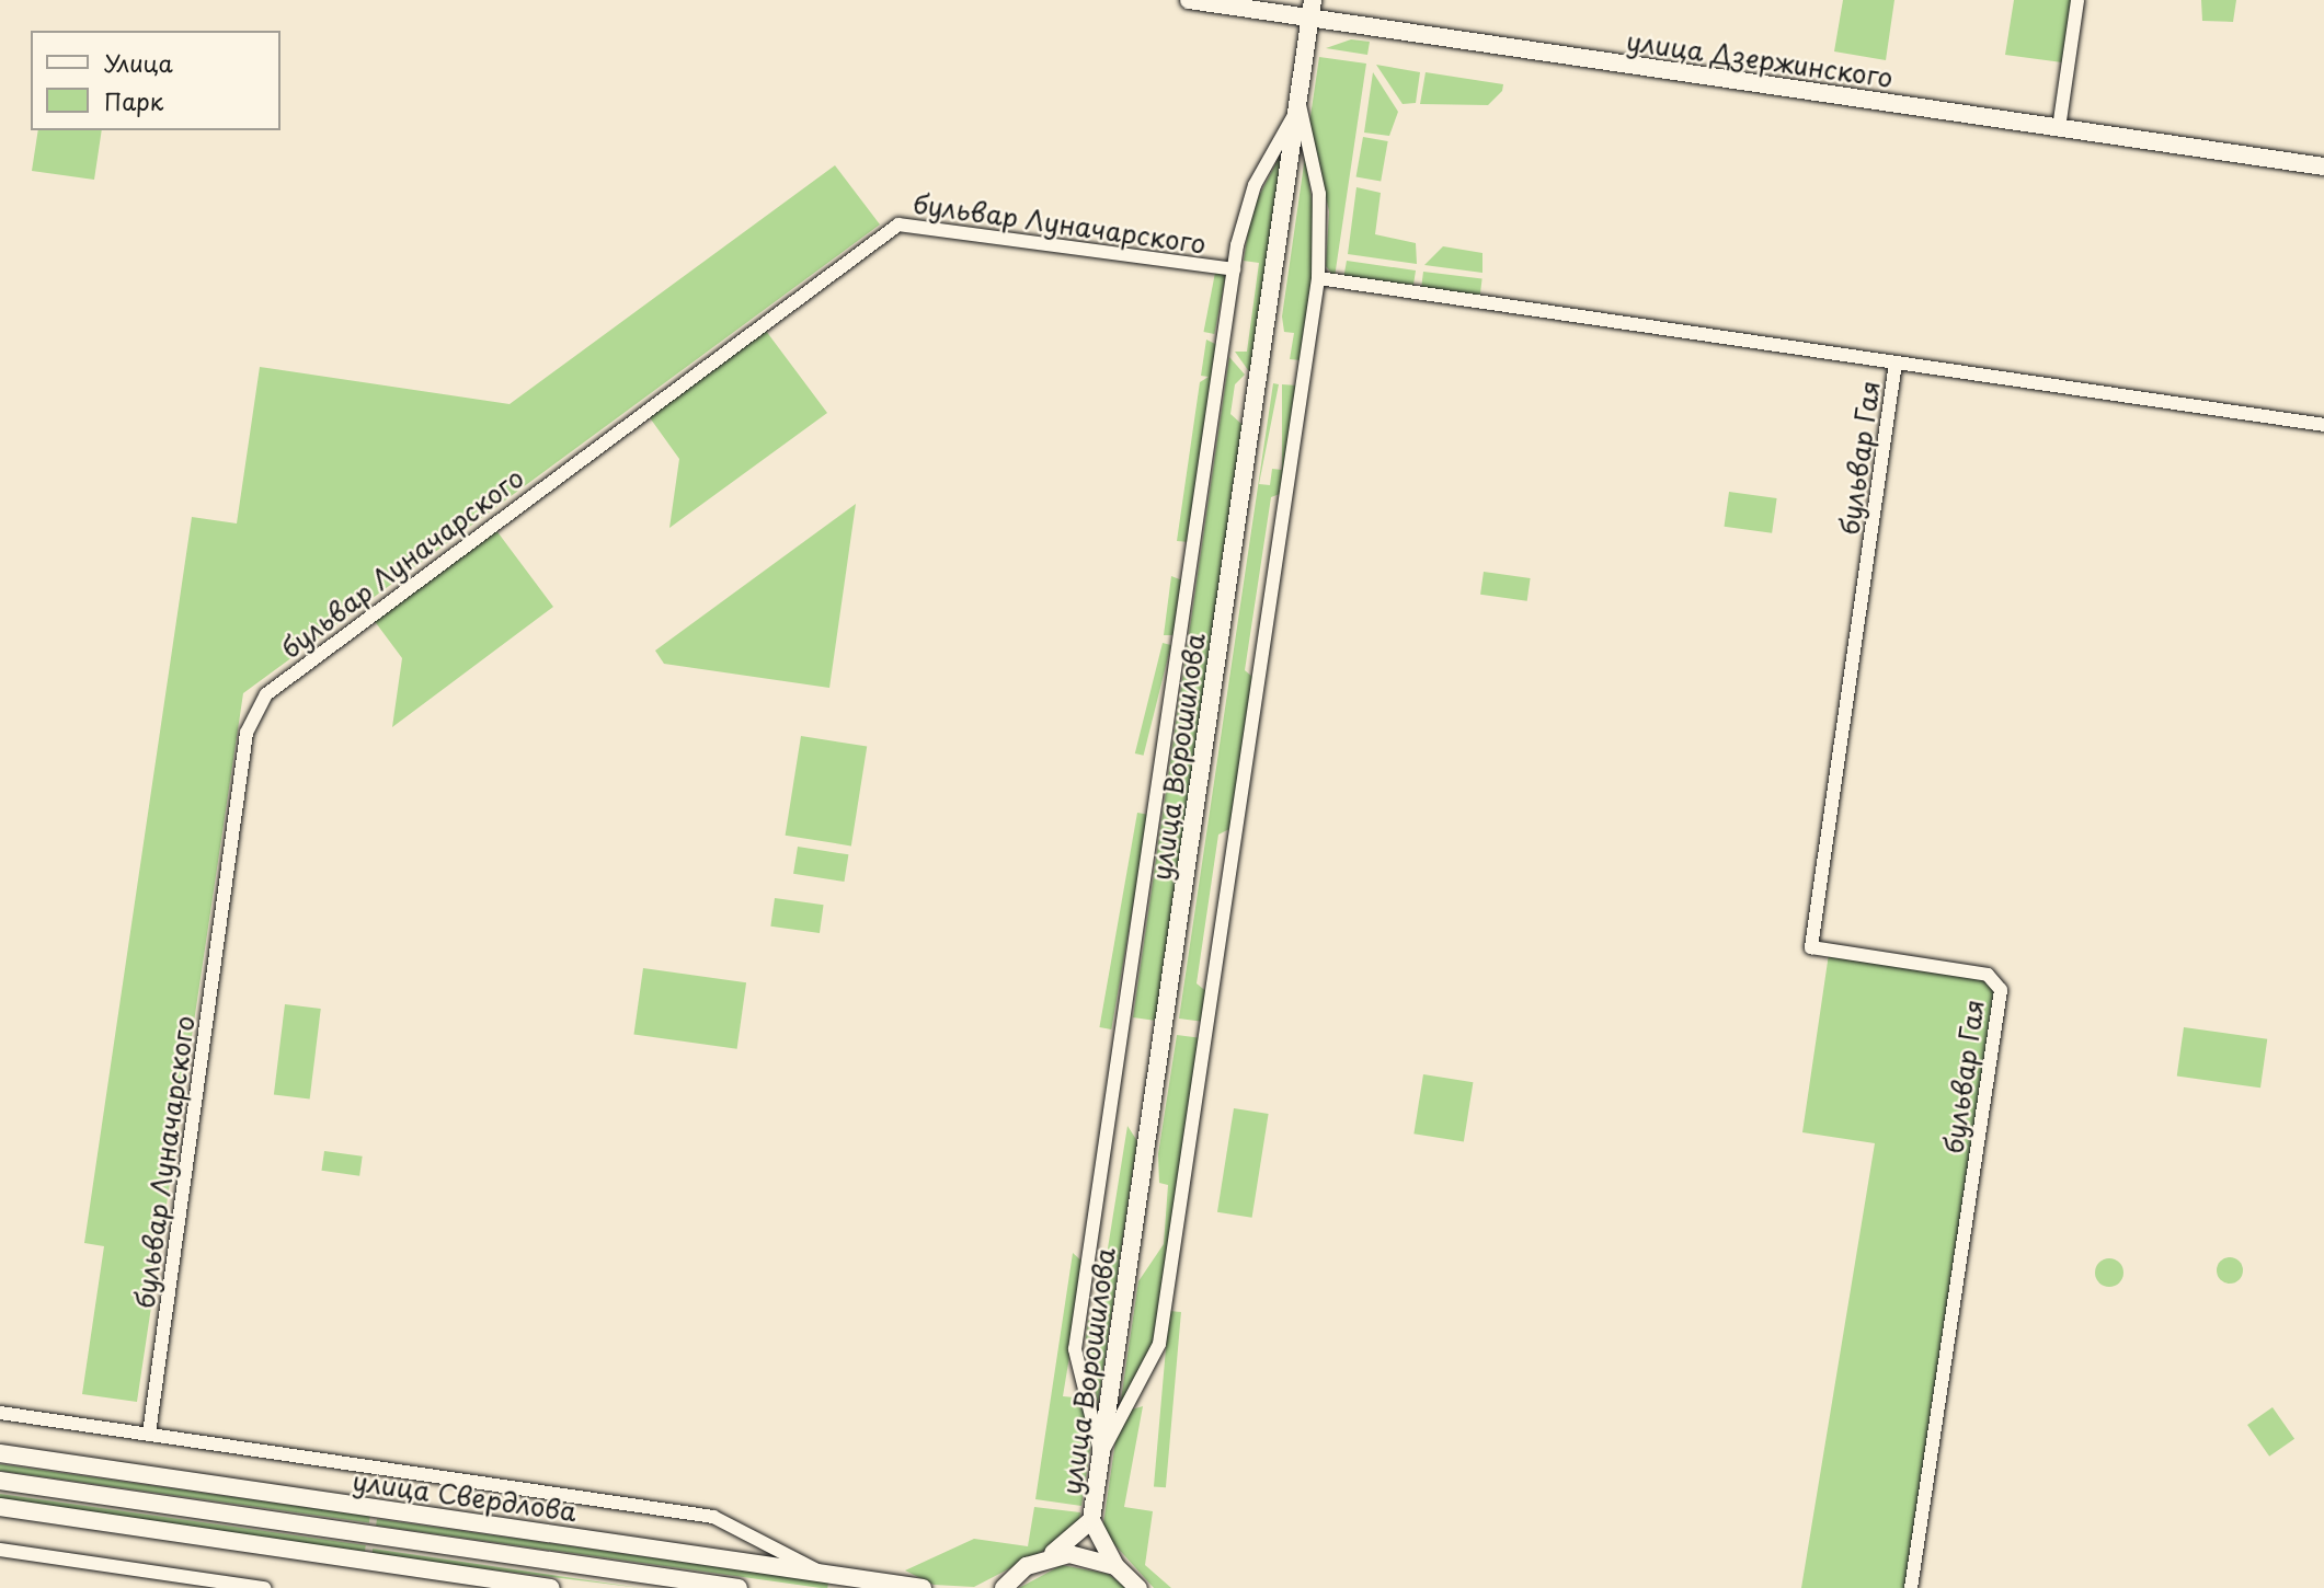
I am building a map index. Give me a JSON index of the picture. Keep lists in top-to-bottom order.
{
  "streets": {
    "main road": ["улица Дзержинского", "улица Ворошилова", "улица Свердлова"],
    "street": ["бульвар Луначарского", "бульвар Гая"]
  },
  "crossings": [
    ["улица Дзержинского", "улица Ворошилова"]
  ],
  "legend": ["Улица", "Парк"]
}
